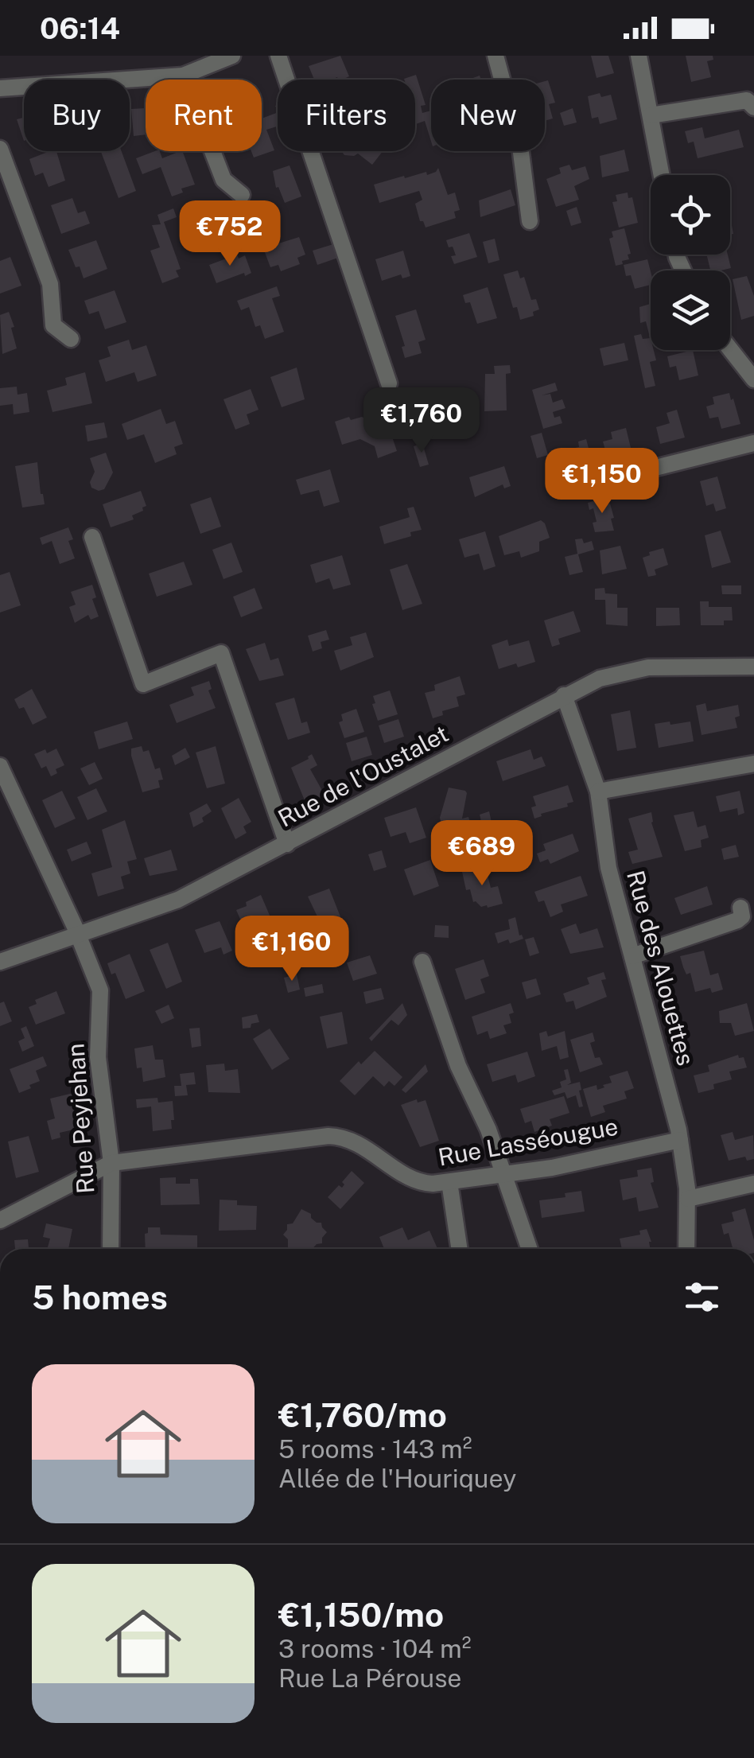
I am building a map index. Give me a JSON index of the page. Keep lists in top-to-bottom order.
{
  "streets": {
    "street": [
      "Rue de l'Oustalet",
      "Rue des Alouettes",
      "Rue Peyjehan",
      "Rue Lasséougue"
    ]
  },
  "crossings": [
    ["Rue de l'Oustalet", "Rue des Alouettes"],
    ["Rue de l'Oustalet", "Rue Peyjehan"],
    ["Rue des Alouettes", "Rue Lasséougue"],
    ["Rue Peyjehan", "Rue Lasséougue"]
  ],
  "page": {
    "status": "06:14",
    "chip": [
      "Buy",
      "Rent",
      "Filters",
      "New"
    ],
    "price": [
      "€752",
      "€1,760",
      "€1,150",
      "€689",
      "€1,160"
    ],
    "heading": "5 homes",
    "list": [
      {
        "name": "€1,760/mo",
        "note": "5 rooms · 143 m² · Allée de l'Houriquey"
      },
      {
        "name": "€1,150/mo",
        "note": "3 rooms · 104 m² · Rue La Pérouse"
      }
    ]
  }
}
